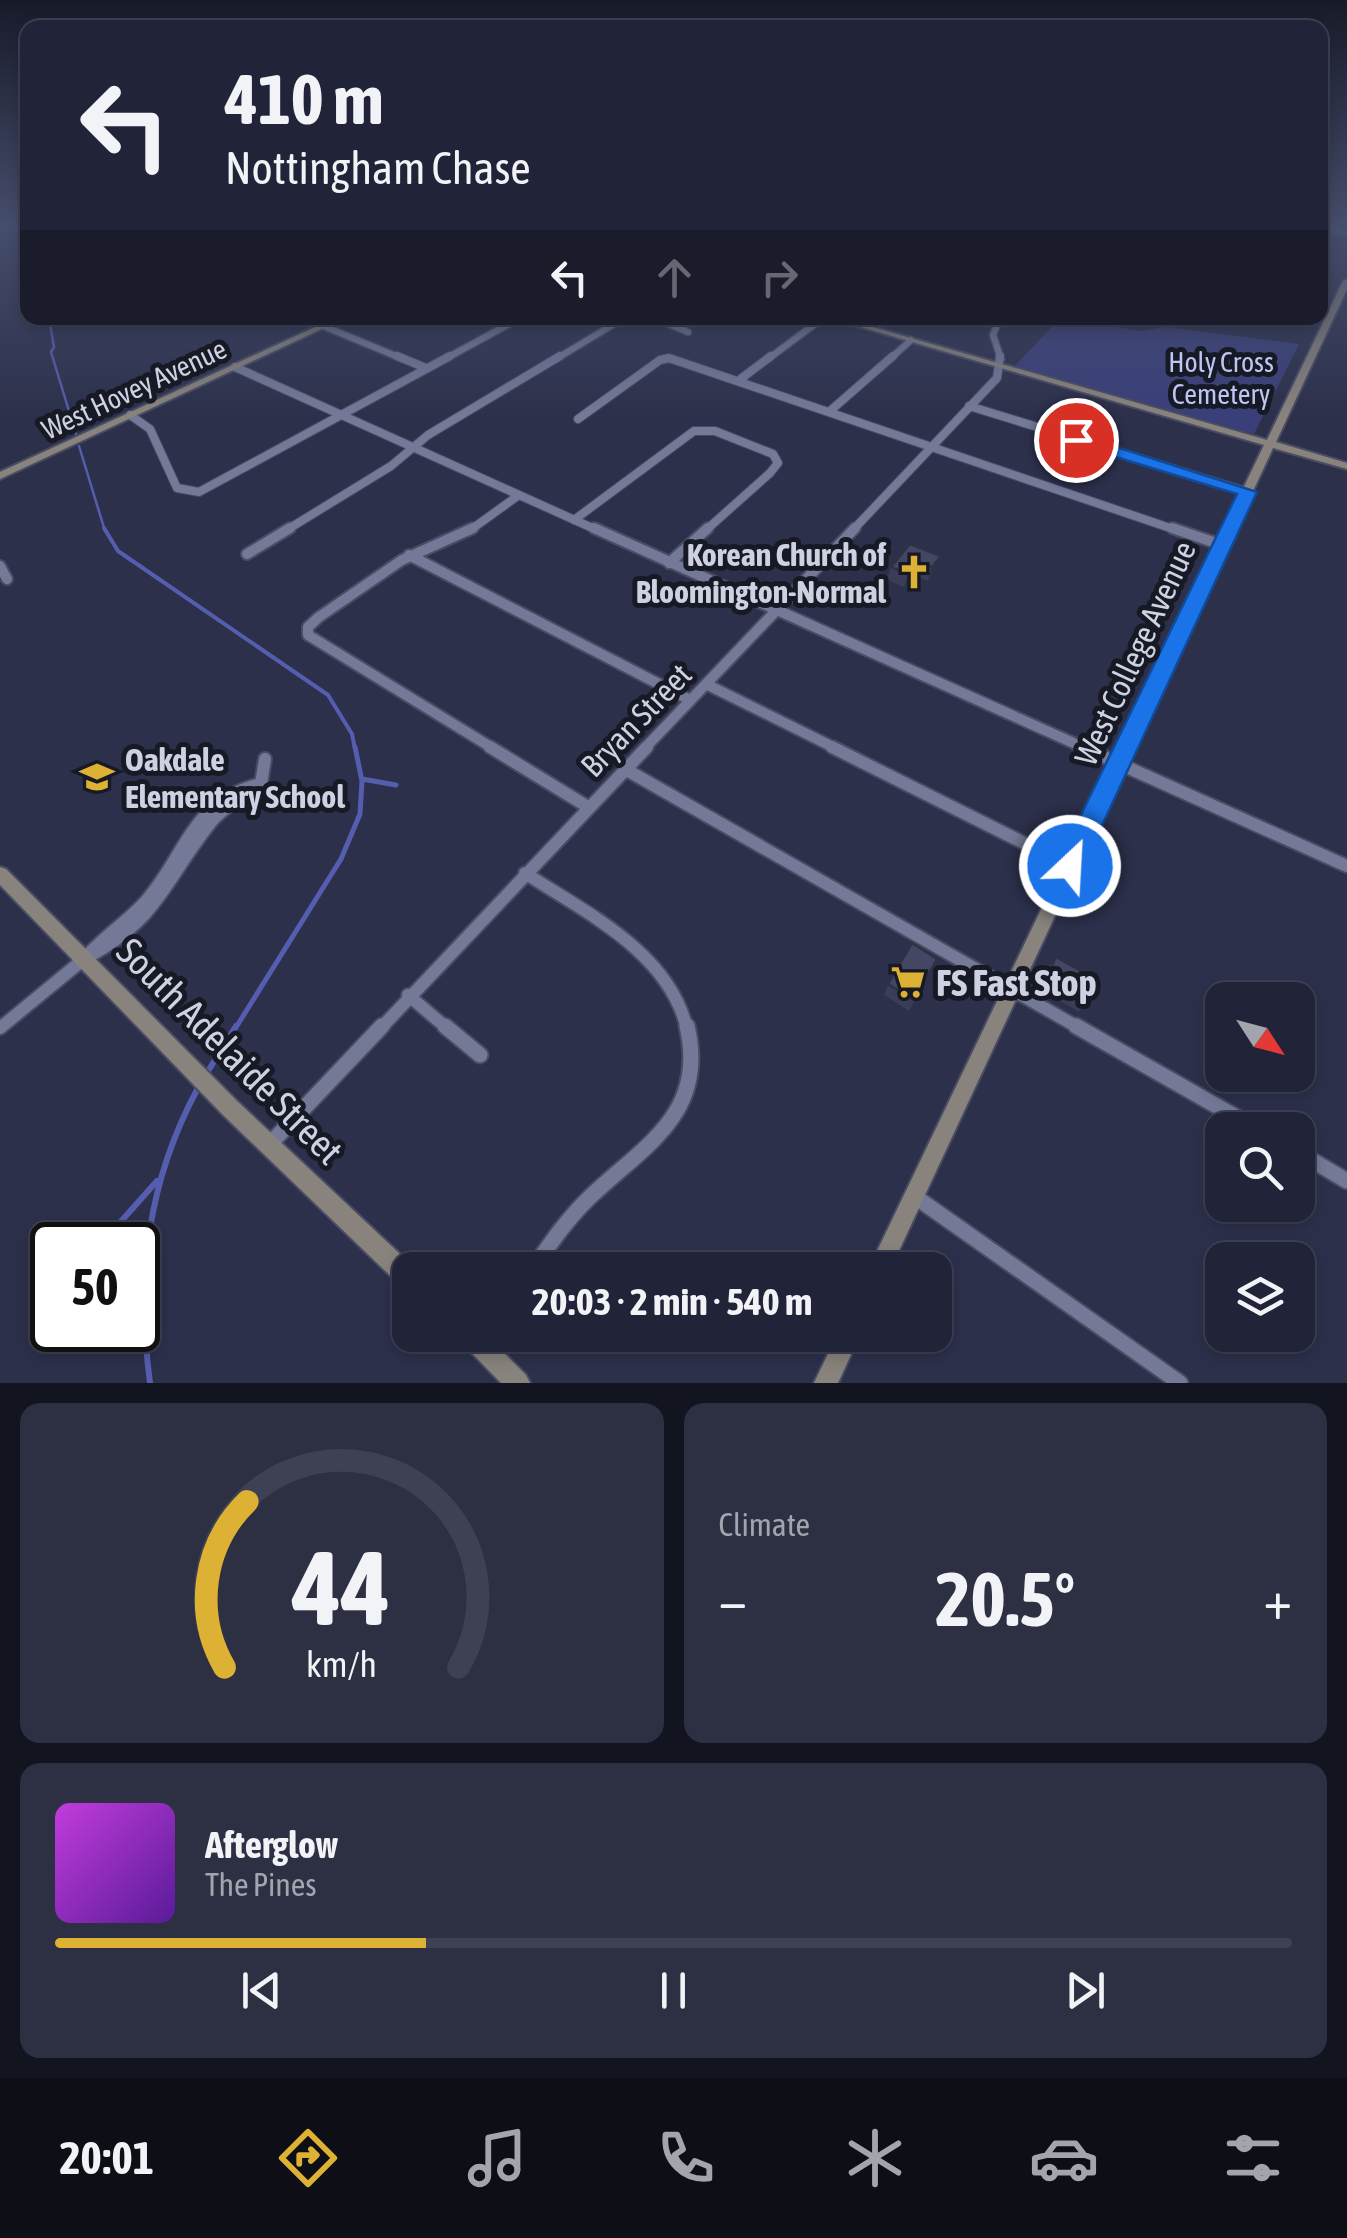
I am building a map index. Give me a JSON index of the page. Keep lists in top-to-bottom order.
{
  "streets": {
    "main road": ["West Hovey Avenue", "West College Avenue", "South Adelaide Street"],
    "street": ["Bryan Street"]
  },
  "crossings": [
    ["Bryan Street", "South Adelaide Street"]
  ],
  "parks": ["Holy Cross Cemetery"],
  "places": {
    "church": ["Korean Church of Bloomington-Normal"],
    "school or university": ["Oakdale Elementary School"],
    "supermarket": ["FS Fast Stop"]
  },
  "north": "bottom right",
  "page": {
    "turn": ["410 m", "Nottingham Chase"],
    "limit": "50",
    "trip": "20:03 · 2 min · 540 m",
    "tile": "Climate",
    "heat": ["−", "20.5°", "+"],
    "song": ["Afterglow", "The Pines"],
    "tabs": "20:01",
    "gauge": ["44", "km/h"]
  }
}
